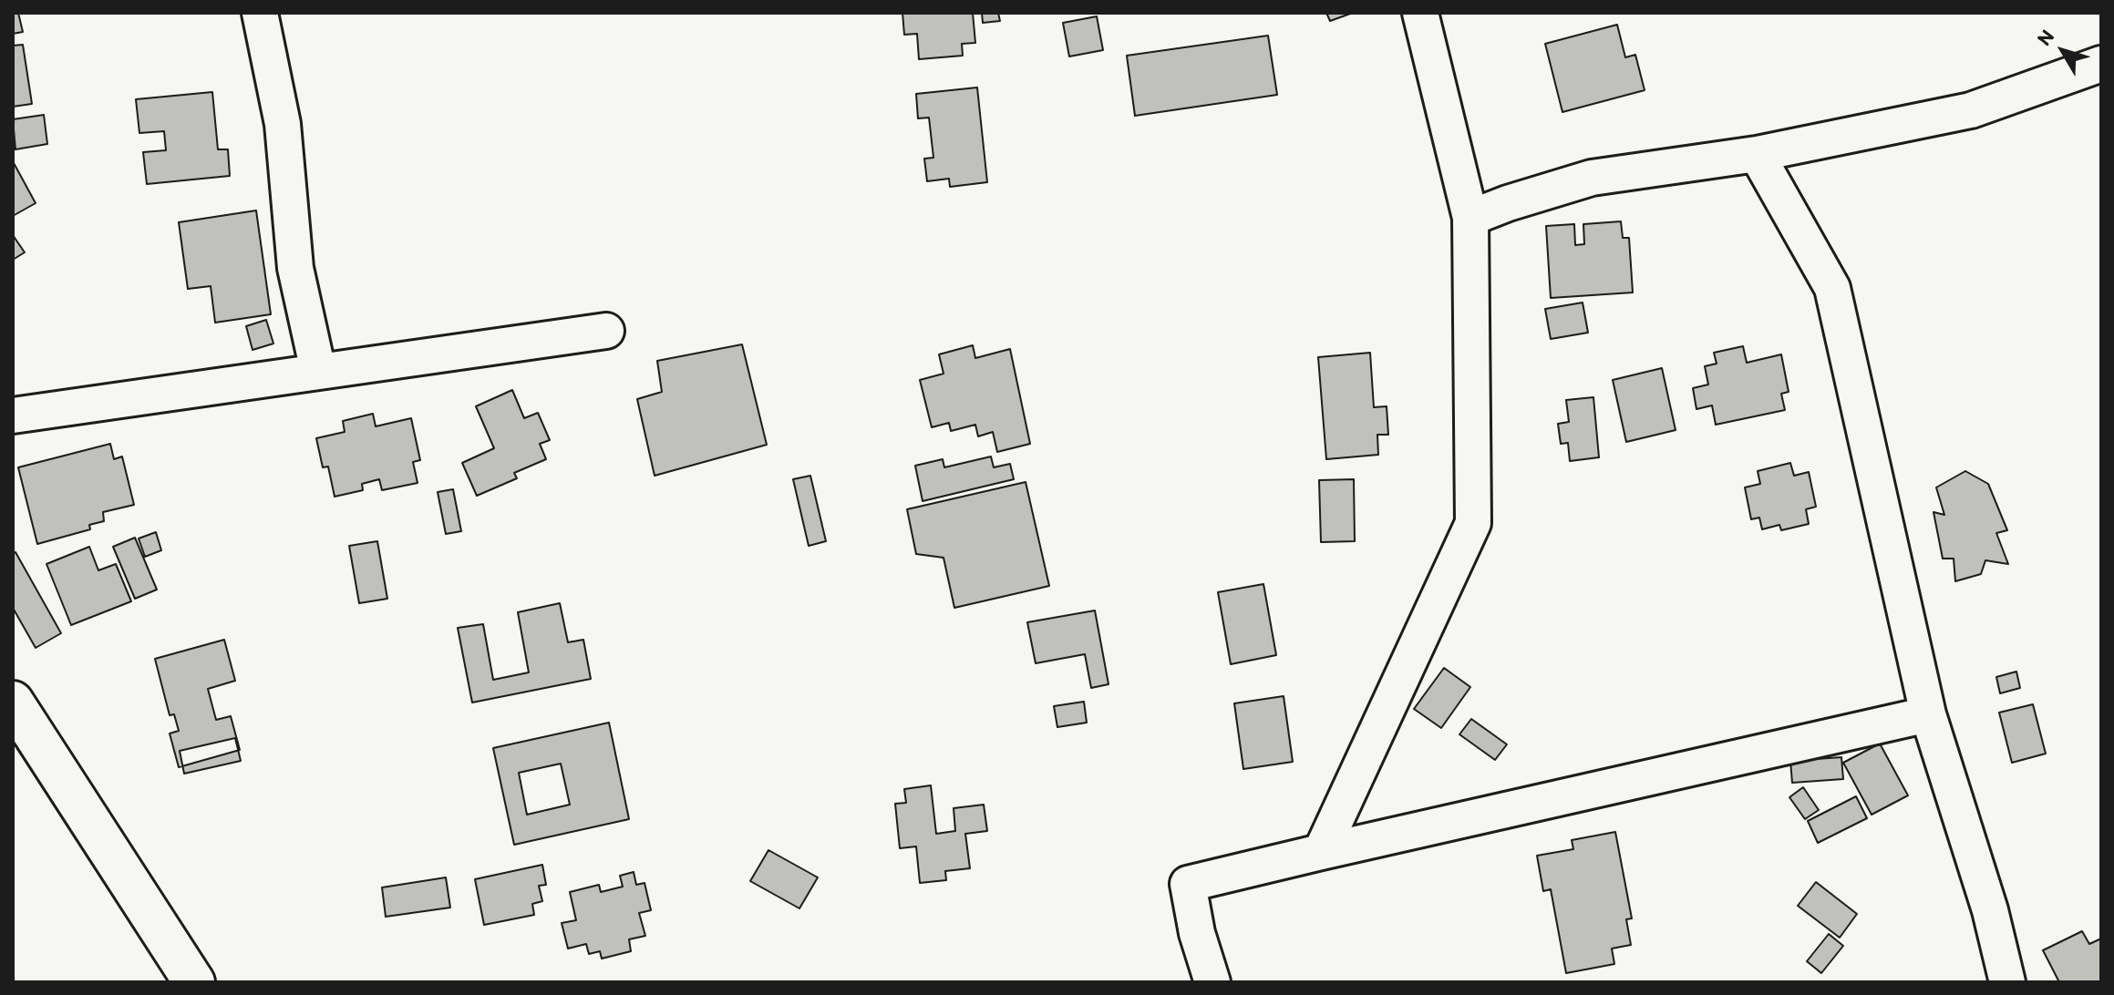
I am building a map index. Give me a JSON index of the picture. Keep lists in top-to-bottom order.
{
  "north": "top left"
}
